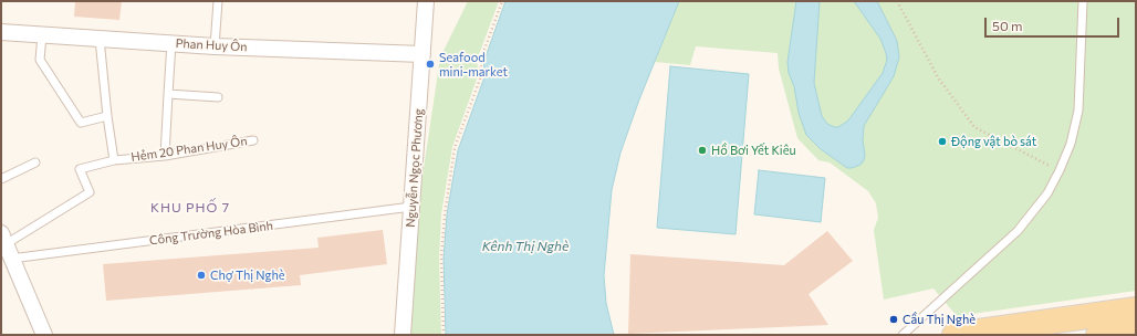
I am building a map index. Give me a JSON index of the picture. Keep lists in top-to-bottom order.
{
  "streets": {
    "street": ["Phan Huy Ôn", "Nguyễn Ngọc Phương"],
    "lane": ["Hẻm 20 Phan Huy Ôn", "Công Trường Hòa Bình"]
  },
  "crossings": [
    ["Phan Huy Ôn", "Hẻm 20 Phan Huy Ôn"],
    ["Phan Huy Ôn", "Nguyễn Ngọc Phương"],
    ["Nguyễn Ngọc Phương", "Công Trường Hòa Bình"]
  ],
  "districts": ["KHU PHỐ 7"],
  "water": ["Kênh Thị Nghè"],
  "places": [
    "Seafood mini-market",
    "Động vật bò sát",
    "Hồ Bơi Yết Kiêu",
    "Chợ Thị Nghè",
    "Cầu Thị Nghè"
  ],
  "scale_bar": "50 m"
}
